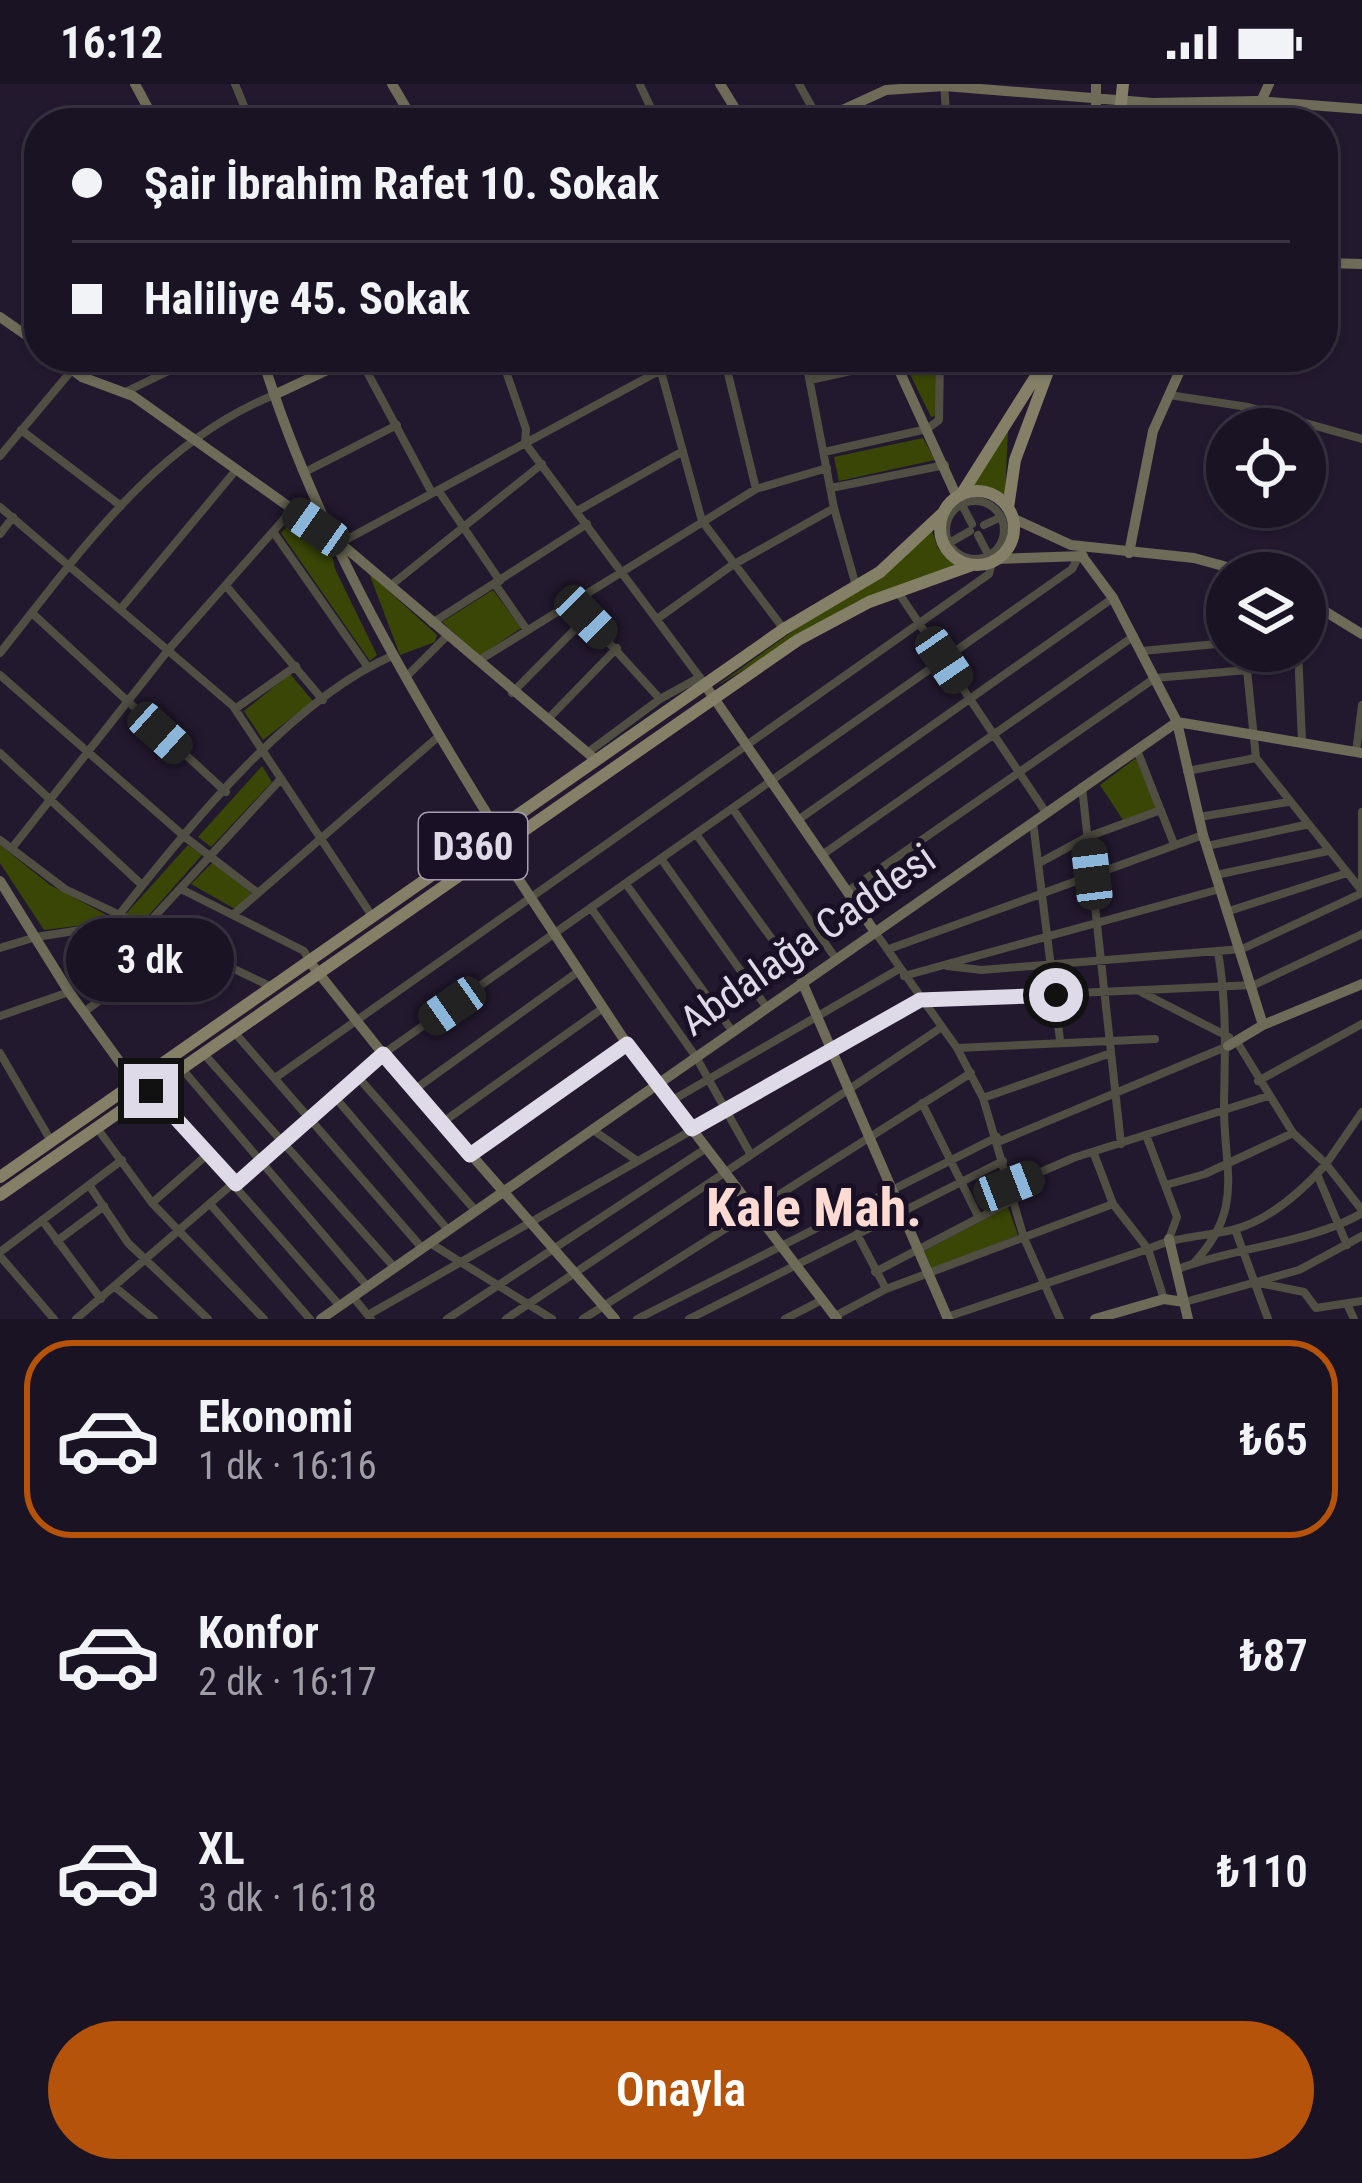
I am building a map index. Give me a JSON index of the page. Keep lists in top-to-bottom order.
{
  "streets": {
    "main road": ["D360"],
    "street": ["Abdalağa Caddesi"]
  },
  "districts": ["Kale Mah."],
  "page": {
    "status": "16:12",
    "banner": ["Şair İbrahim Rafet 10. Sokak", "Haliliye 45. Sokak"],
    "bubble": "3 dk",
    "list": [
      {
        "name": "Ekonomi",
        "note": "1 dk · 16:16",
        "value": "₺65"
      },
      {
        "name": "Konfor",
        "note": "2 dk · 16:17",
        "value": "₺87"
      },
      {
        "name": "XL",
        "note": "3 dk · 16:18",
        "value": "₺110"
      }
    ],
    "buttons": "Onayla"
  }
}
